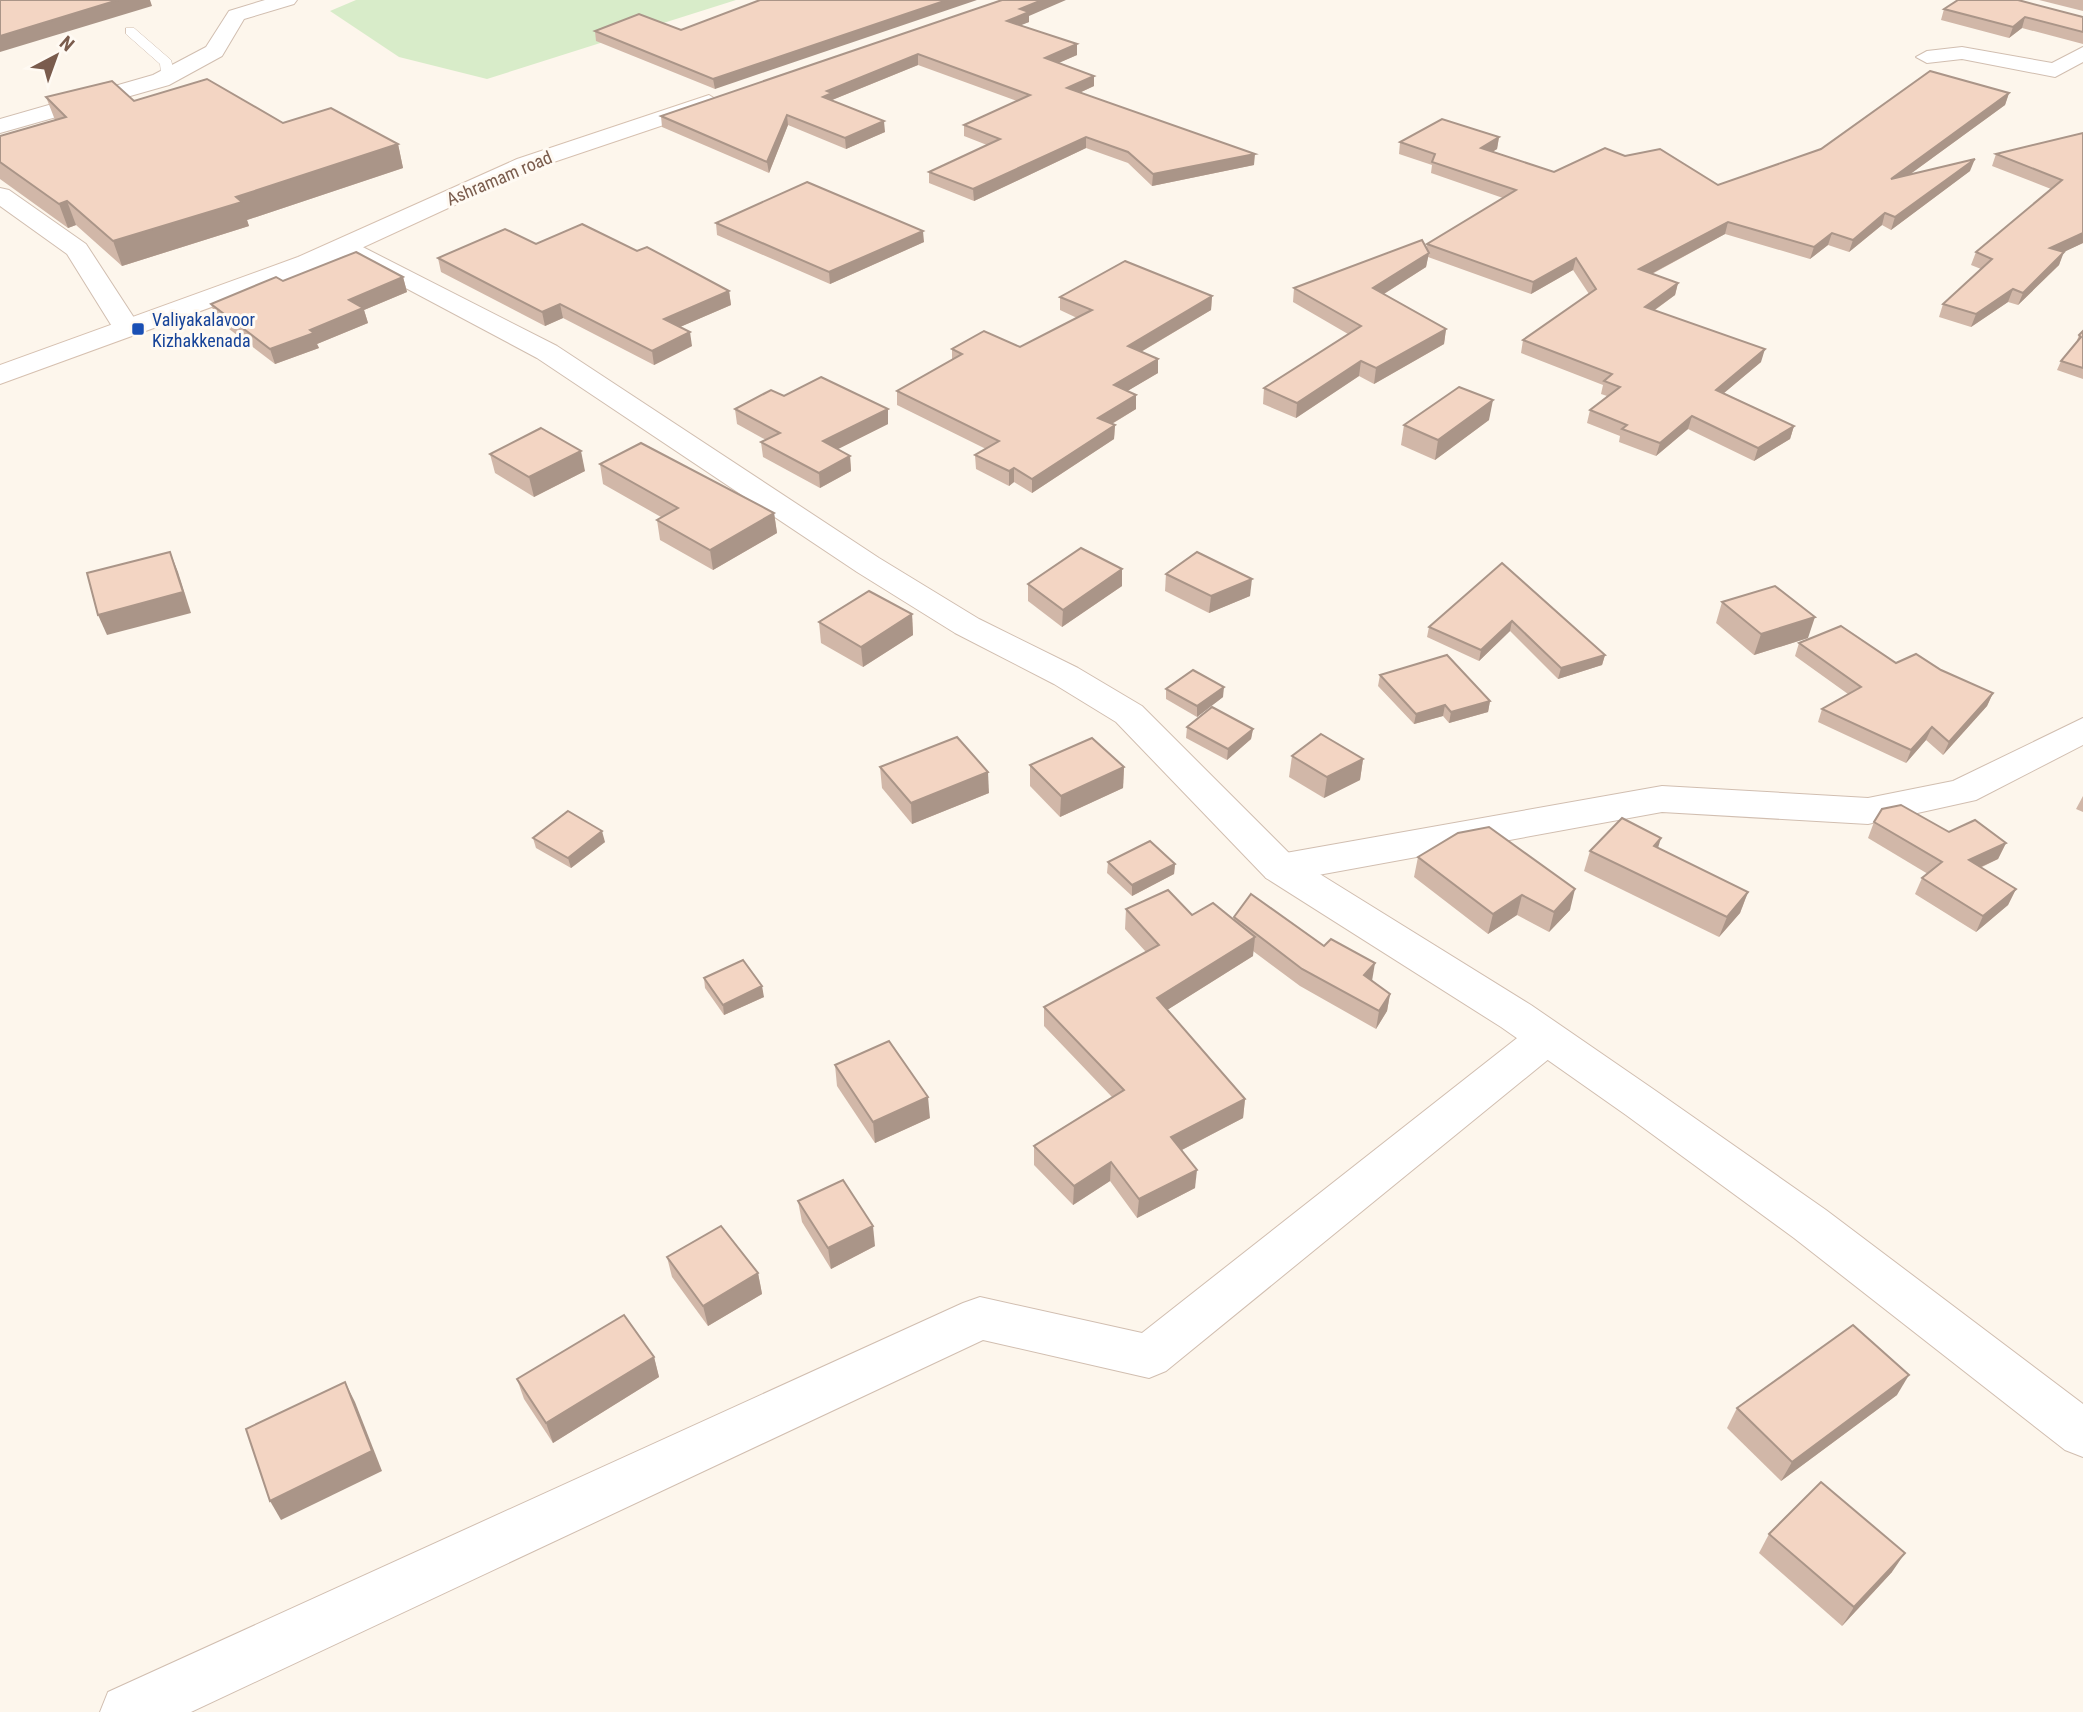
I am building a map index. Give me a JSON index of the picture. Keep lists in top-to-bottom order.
{
  "streets": {
    "street": ["Ashramam road"]
  },
  "places": {
    "transit": ["Valiyakalavoor Kizhakkenada"]
  },
  "north": "top right"
}
